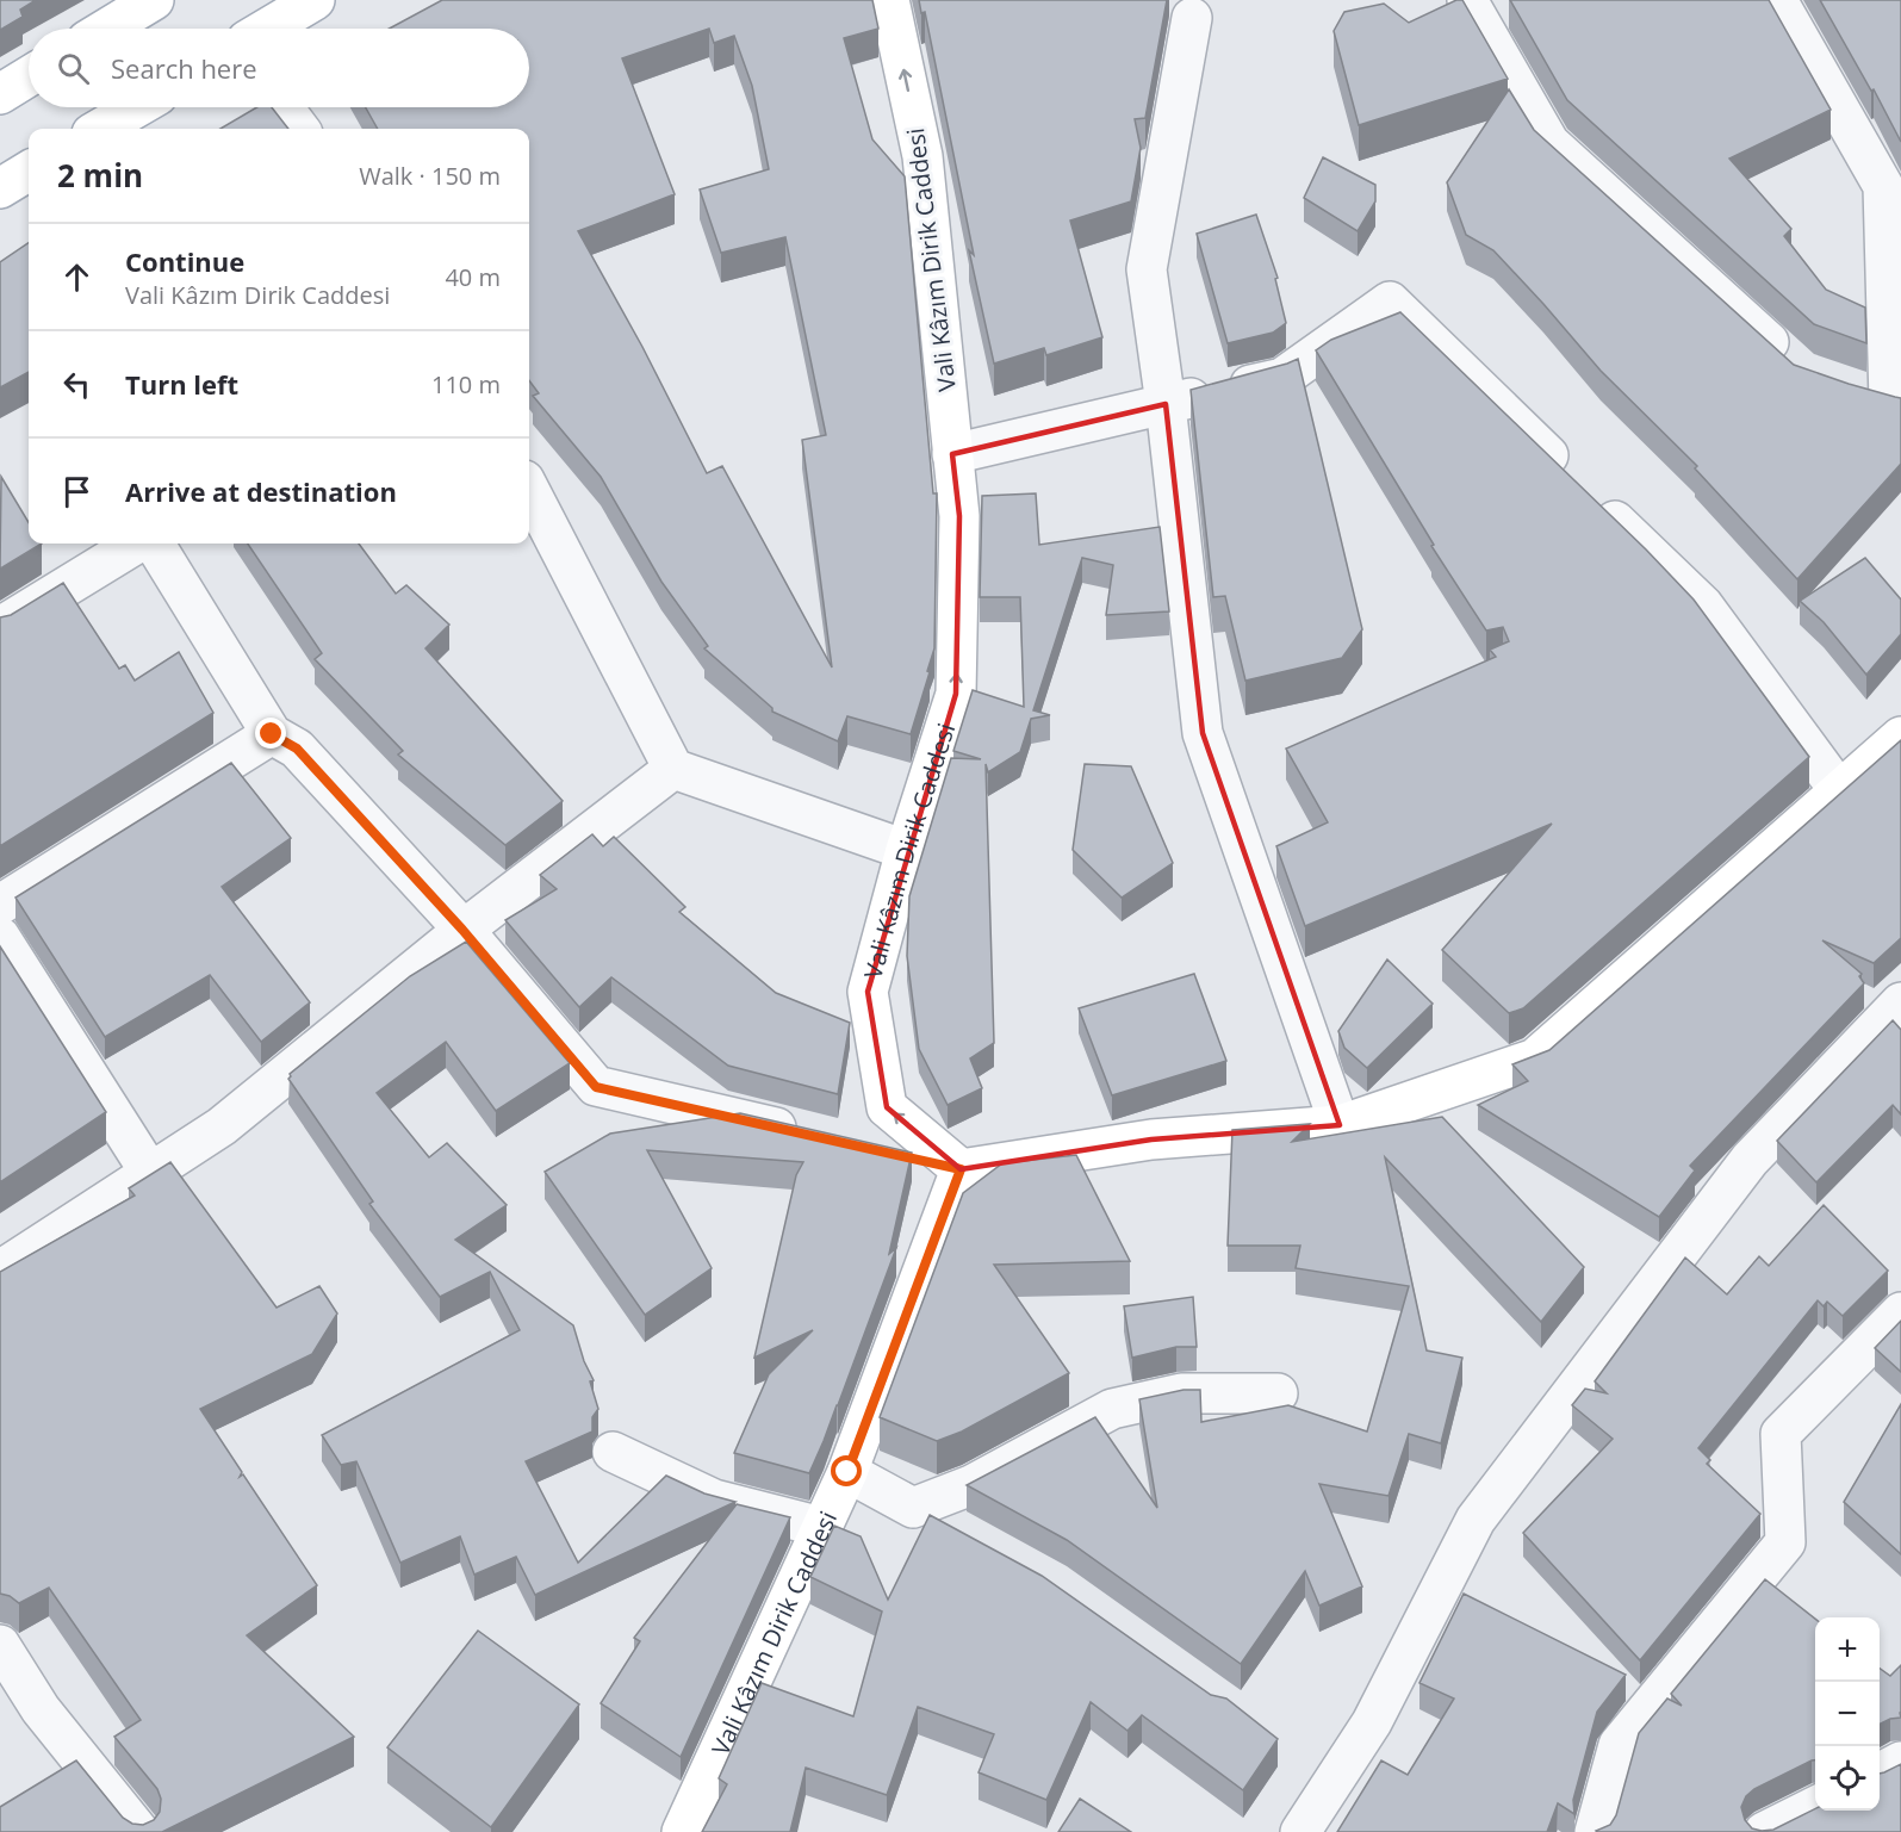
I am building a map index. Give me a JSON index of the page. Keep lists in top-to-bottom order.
{
  "streets": {
    "main road": ["Vali Kâzım Dirik Caddesi"]
  },
  "one_way": ["Vali Kâzım Dirik Caddesi"],
  "page": {
    "search": "Search here",
    "heading": ["2 min", "Walk · 150 m"],
    "list": [
      ["Continue", "Vali Kâzım Dirik Caddesi", "40 m"],
      ["Turn left", "110 m"],
      "Arrive at destination"
    ],
    "map_buttons": ["+", "−"]
  }
}
